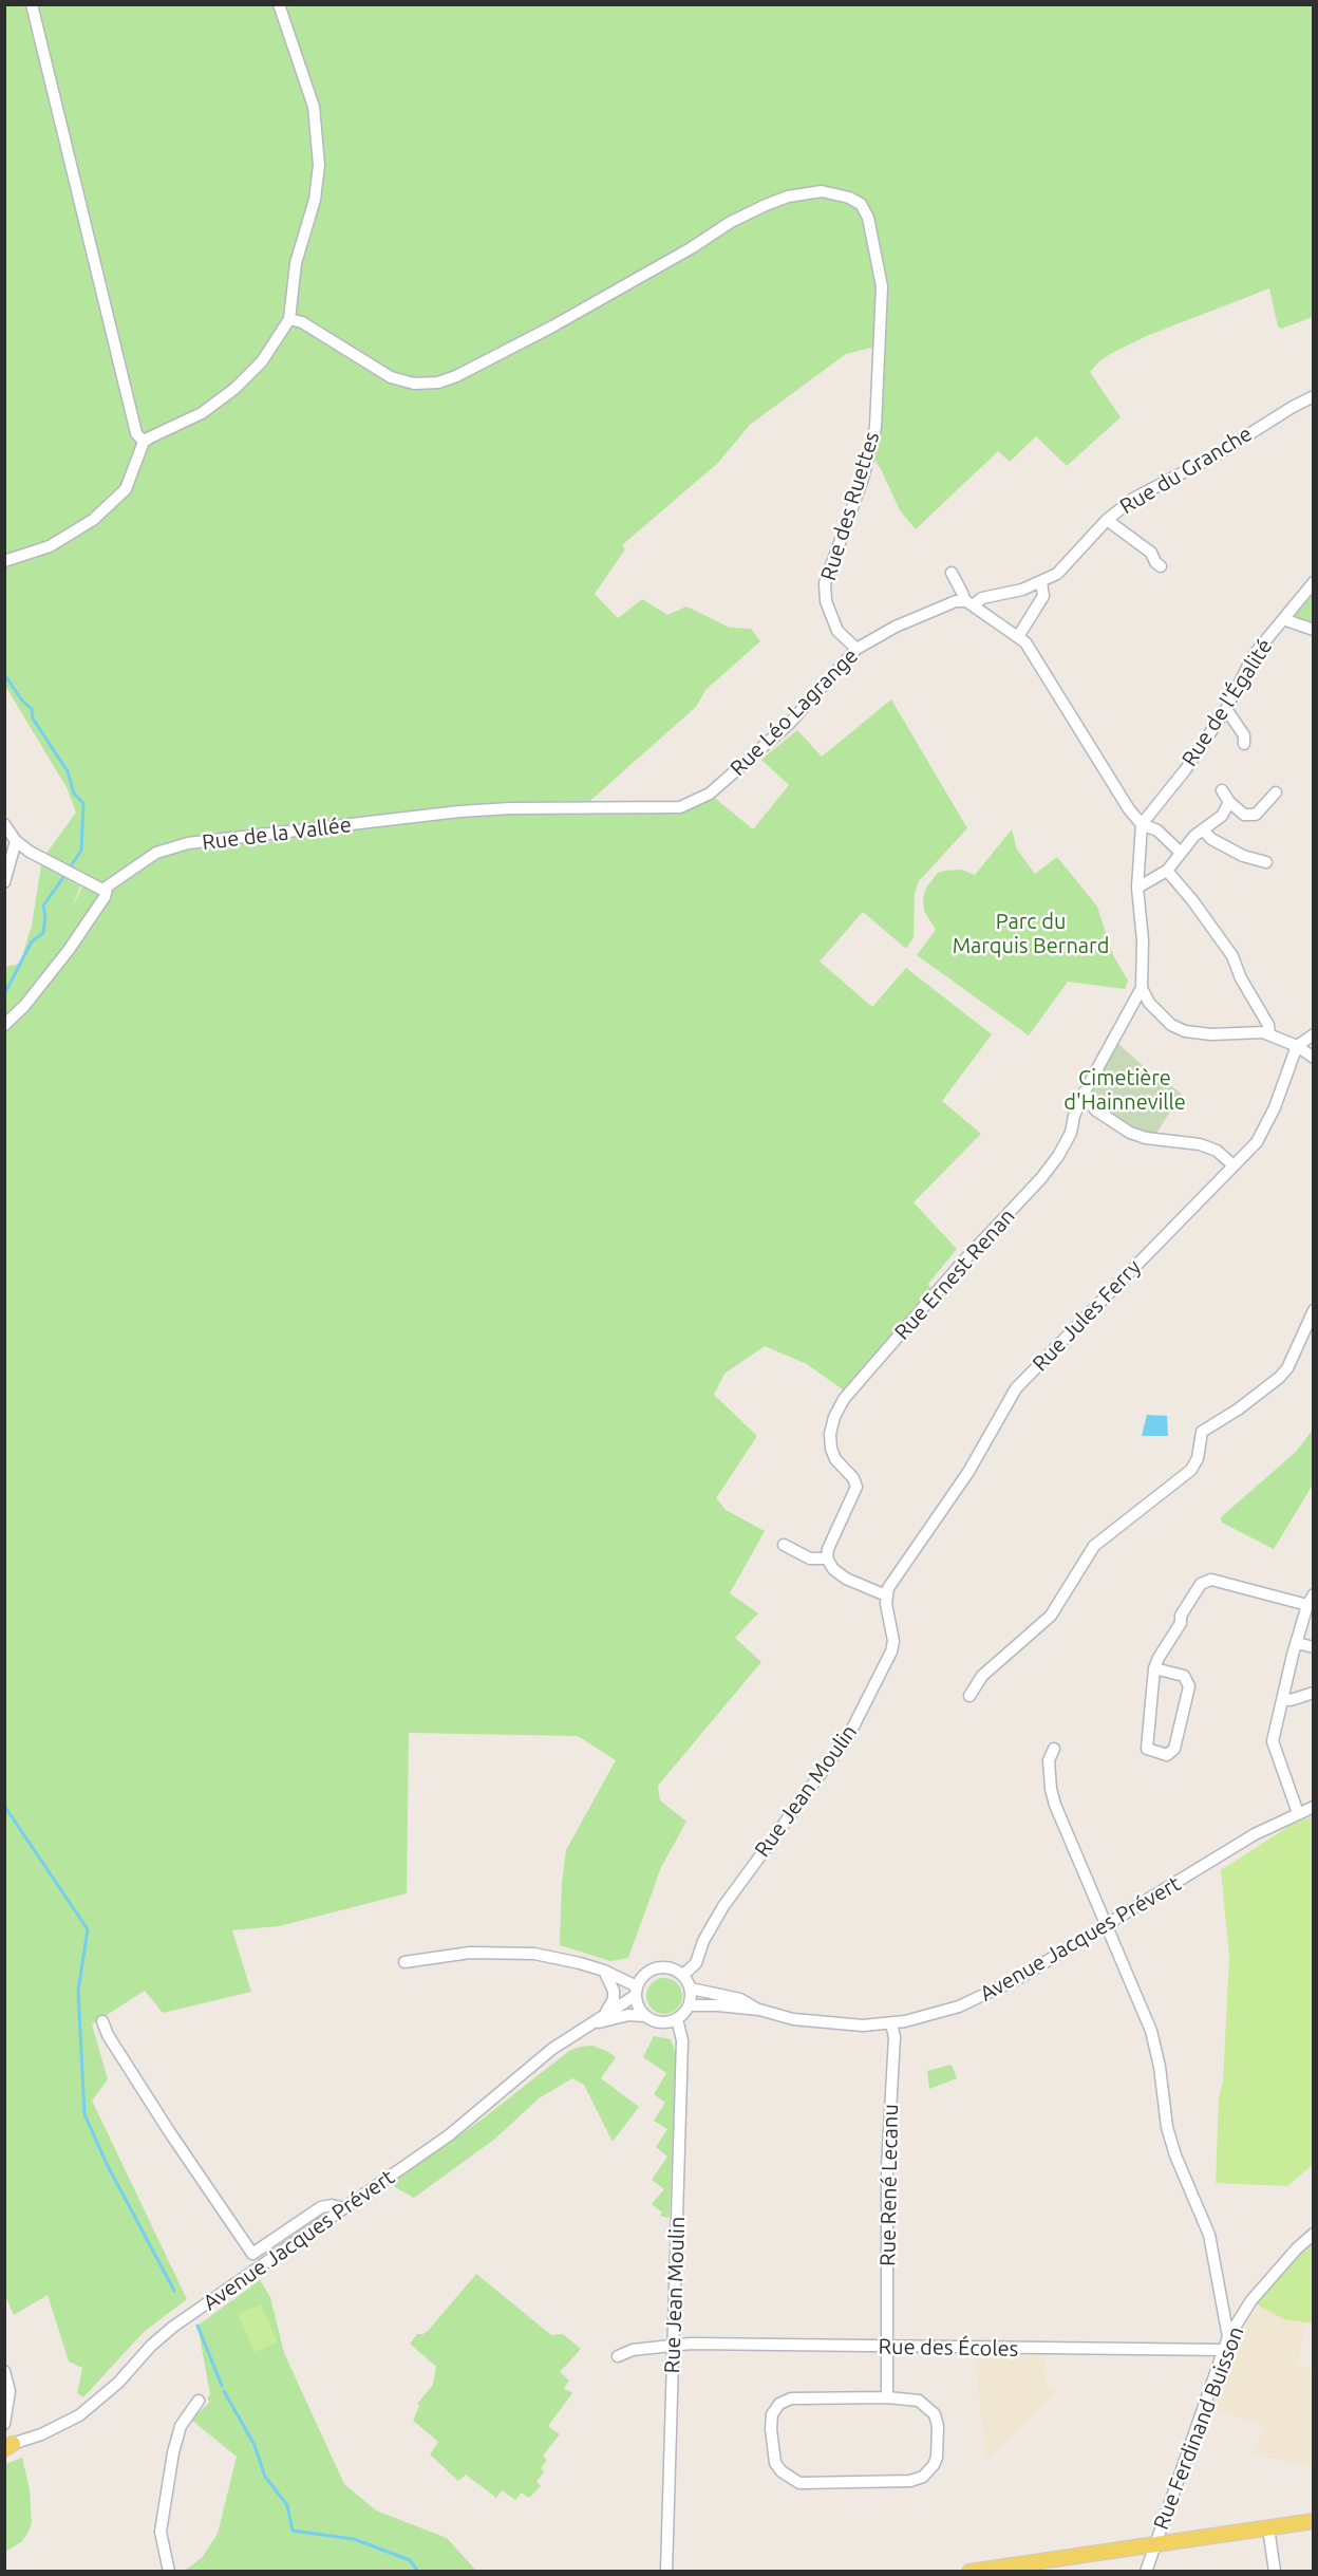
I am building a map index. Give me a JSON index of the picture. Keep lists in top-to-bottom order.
{
  "streets": {
    "street": [
      "Rue du Granche",
      "Rue des Ruettes",
      "Rue de l'Égalité",
      "Rue Léo Lagrange",
      "Rue de la Vallée",
      "Rue Ernest Renan",
      "Rue Jules Ferry",
      "Rue Jean Moulin",
      "Avenue Jacques Prévert",
      "Rue René Lecanu",
      "Rue des Écoles",
      "Rue Ferdinand Buisson"
    ]
  },
  "crossings": [
    ["Rue du Granche", "Rue Léo Lagrange"],
    ["Rue des Ruettes", "Rue Léo Lagrange"],
    ["Rue Léo Lagrange", "Rue de la Vallée"],
    ["Rue Jules Ferry", "Rue Jean Moulin"],
    ["Rue Jean Moulin", "Avenue Jacques Prévert"],
    ["Rue Jean Moulin", "Rue des Écoles"],
    ["Avenue Jacques Prévert", "Rue René Lecanu"],
    ["Rue René Lecanu", "Rue des Écoles"],
    ["Rue des Écoles", "Rue Ferdinand Buisson"]
  ],
  "parks": ["Parc du Marquis Bernard", "Cimetière d'Hainneville"]
}
